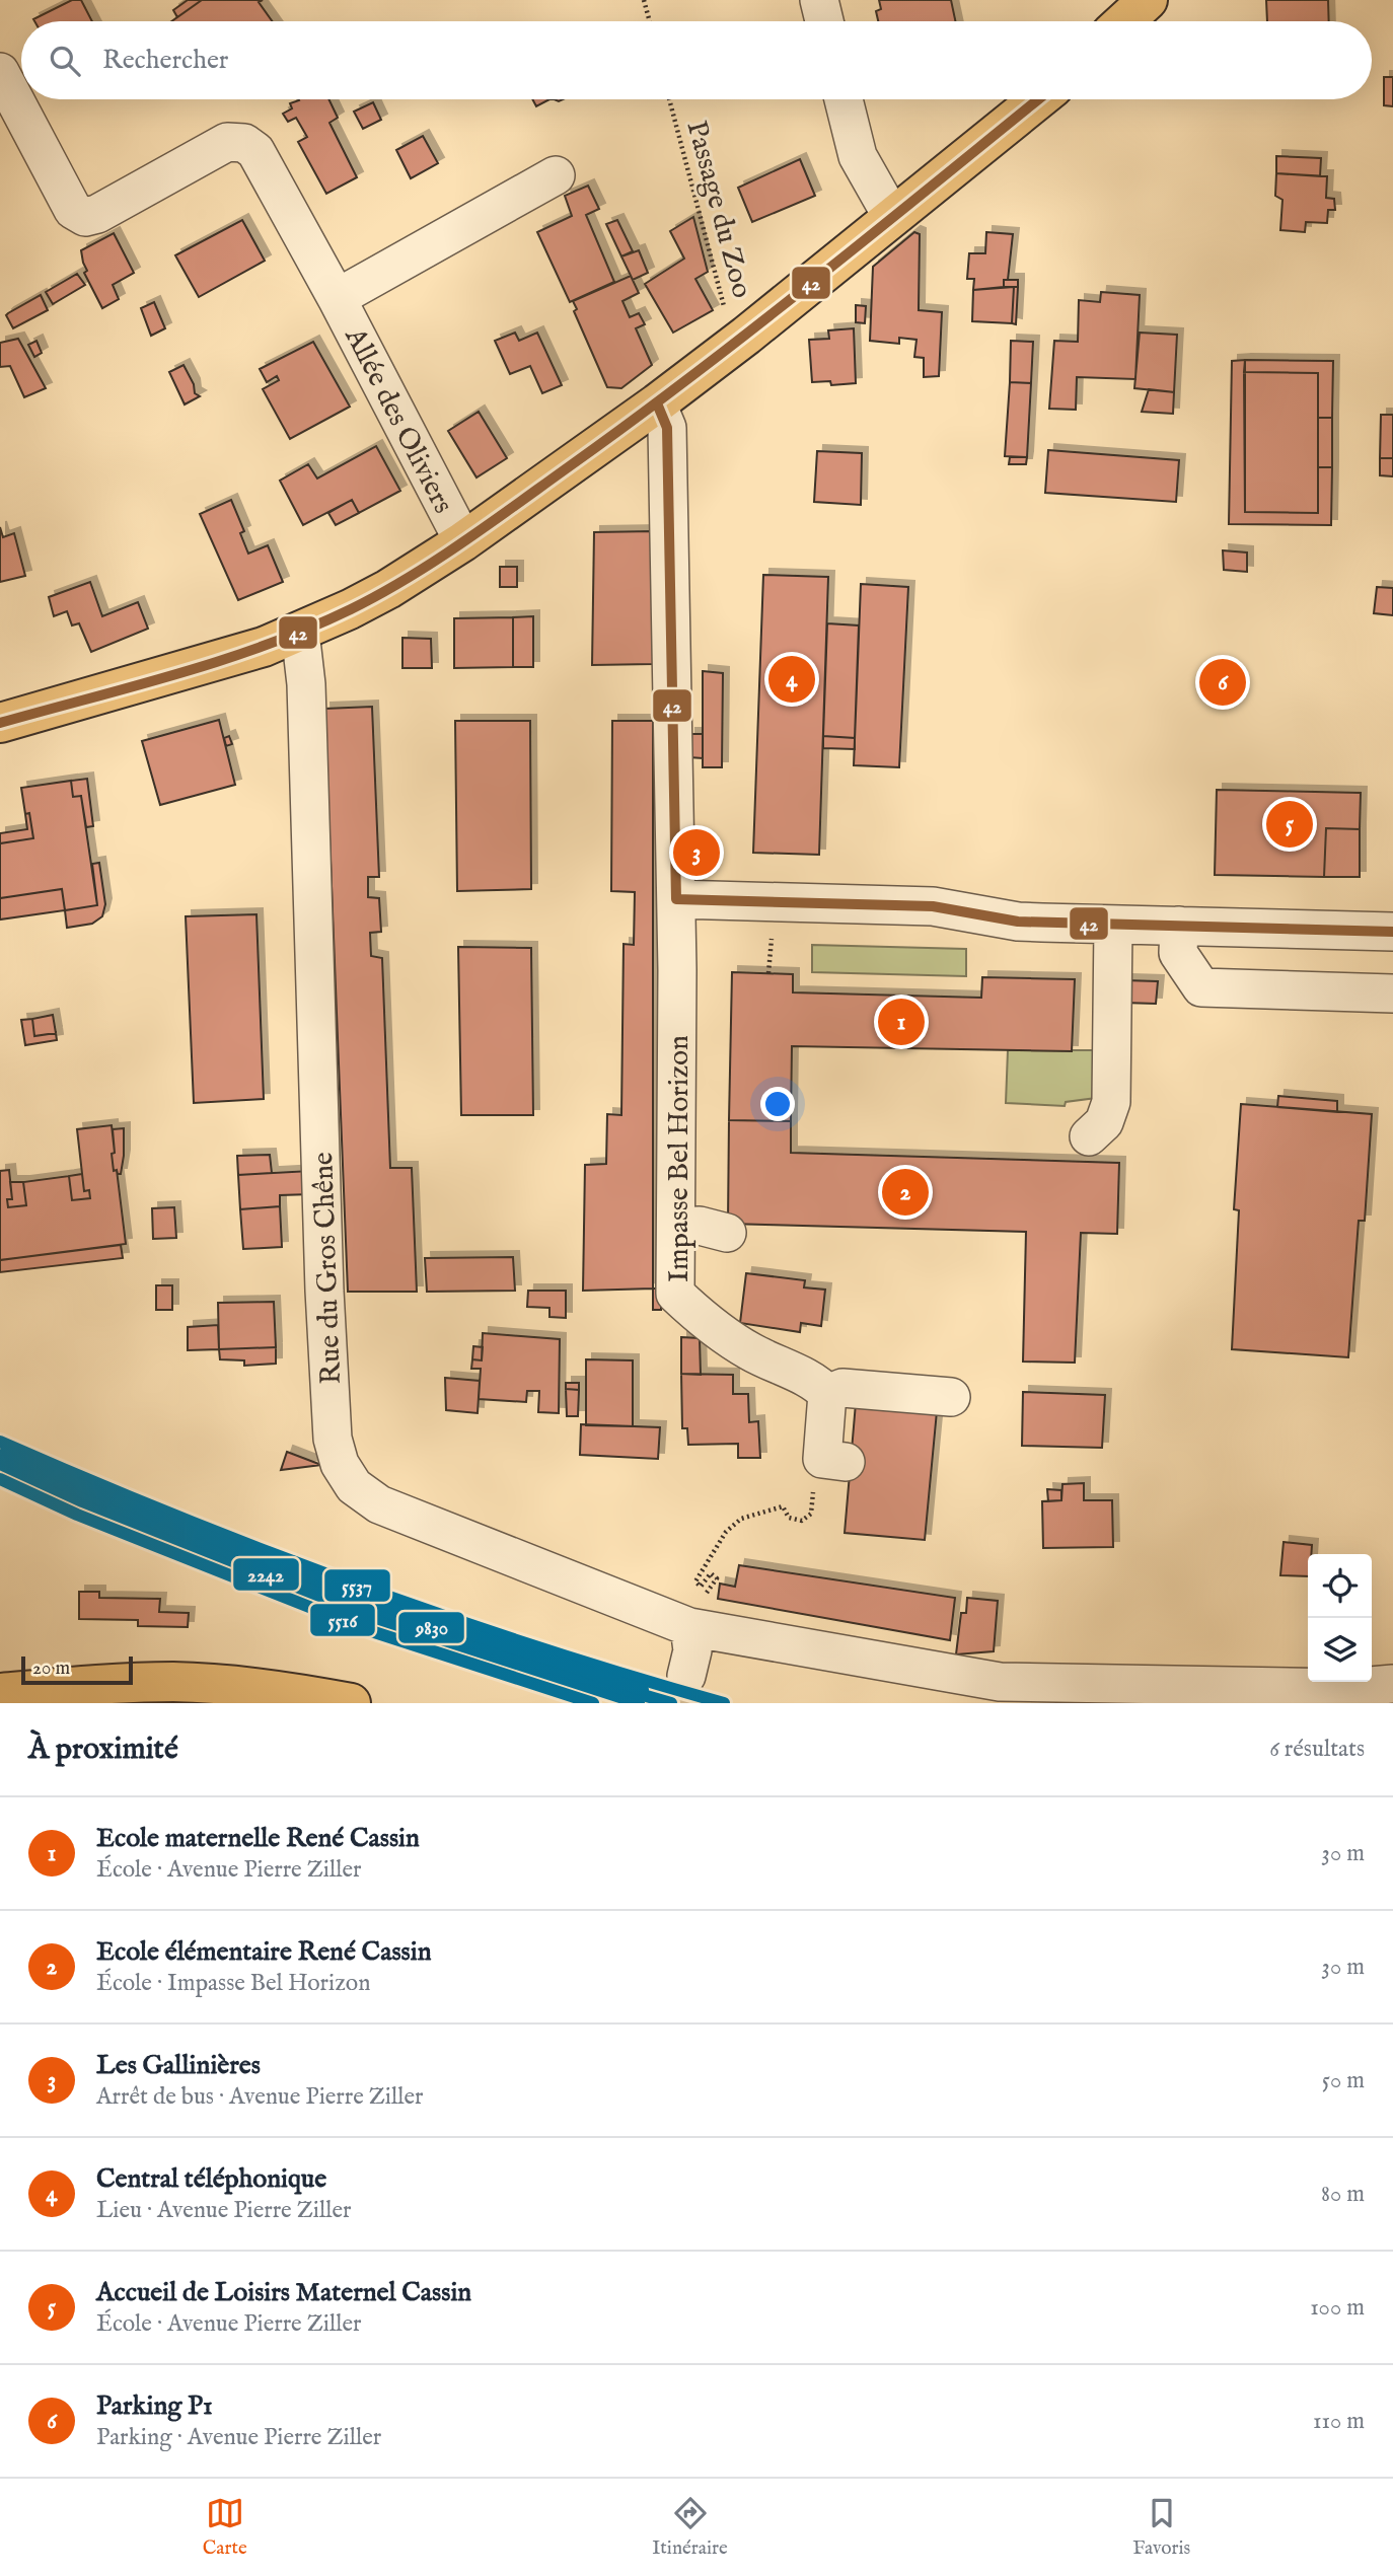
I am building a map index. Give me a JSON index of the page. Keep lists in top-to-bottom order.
{
  "streets": {
    "street": ["Allée des Oliviers", "Impasse Bel Horizon", "Rue du Gros Chêne"],
    "path": ["Passage du Zoo"]
  },
  "lines": [
    "transit line 42",
    "transit line 5537",
    "transit line 9830",
    "transit line 2242",
    "transit line 5516"
  ],
  "scale_bar": "20 m",
  "page": {
    "search": "Rechercher",
    "pins": [
      "4",
      "6",
      "5",
      "3",
      "1",
      "2"
    ],
    "scale": "20 m",
    "heading": ["À proximité", "6 résultats"],
    "list": [
      {
        "mark": "1",
        "name": "Ecole maternelle René Cassin",
        "note": "École · Avenue Pierre Ziller",
        "value": "30 m"
      },
      {
        "mark": "2",
        "name": "Ecole élémentaire René Cassin",
        "note": "École · Impasse Bel Horizon",
        "value": "30 m"
      },
      {
        "mark": "3",
        "name": "Les Gallinières",
        "note": "Arrêt de bus · Avenue Pierre Ziller",
        "value": "50 m"
      },
      {
        "mark": "4",
        "name": "Central téléphonique",
        "note": "Lieu · Avenue Pierre Ziller",
        "value": "80 m"
      },
      {
        "mark": "5",
        "name": "Accueil de Loisirs Maternel Cassin",
        "note": "École · Avenue Pierre Ziller",
        "value": "100 m"
      },
      {
        "mark": "6",
        "name": "Parking P1",
        "note": "Parking · Avenue Pierre Ziller",
        "value": "110 m"
      }
    ],
    "nav": ["Carte", "Itinéraire", "Favoris"]
  }
}
